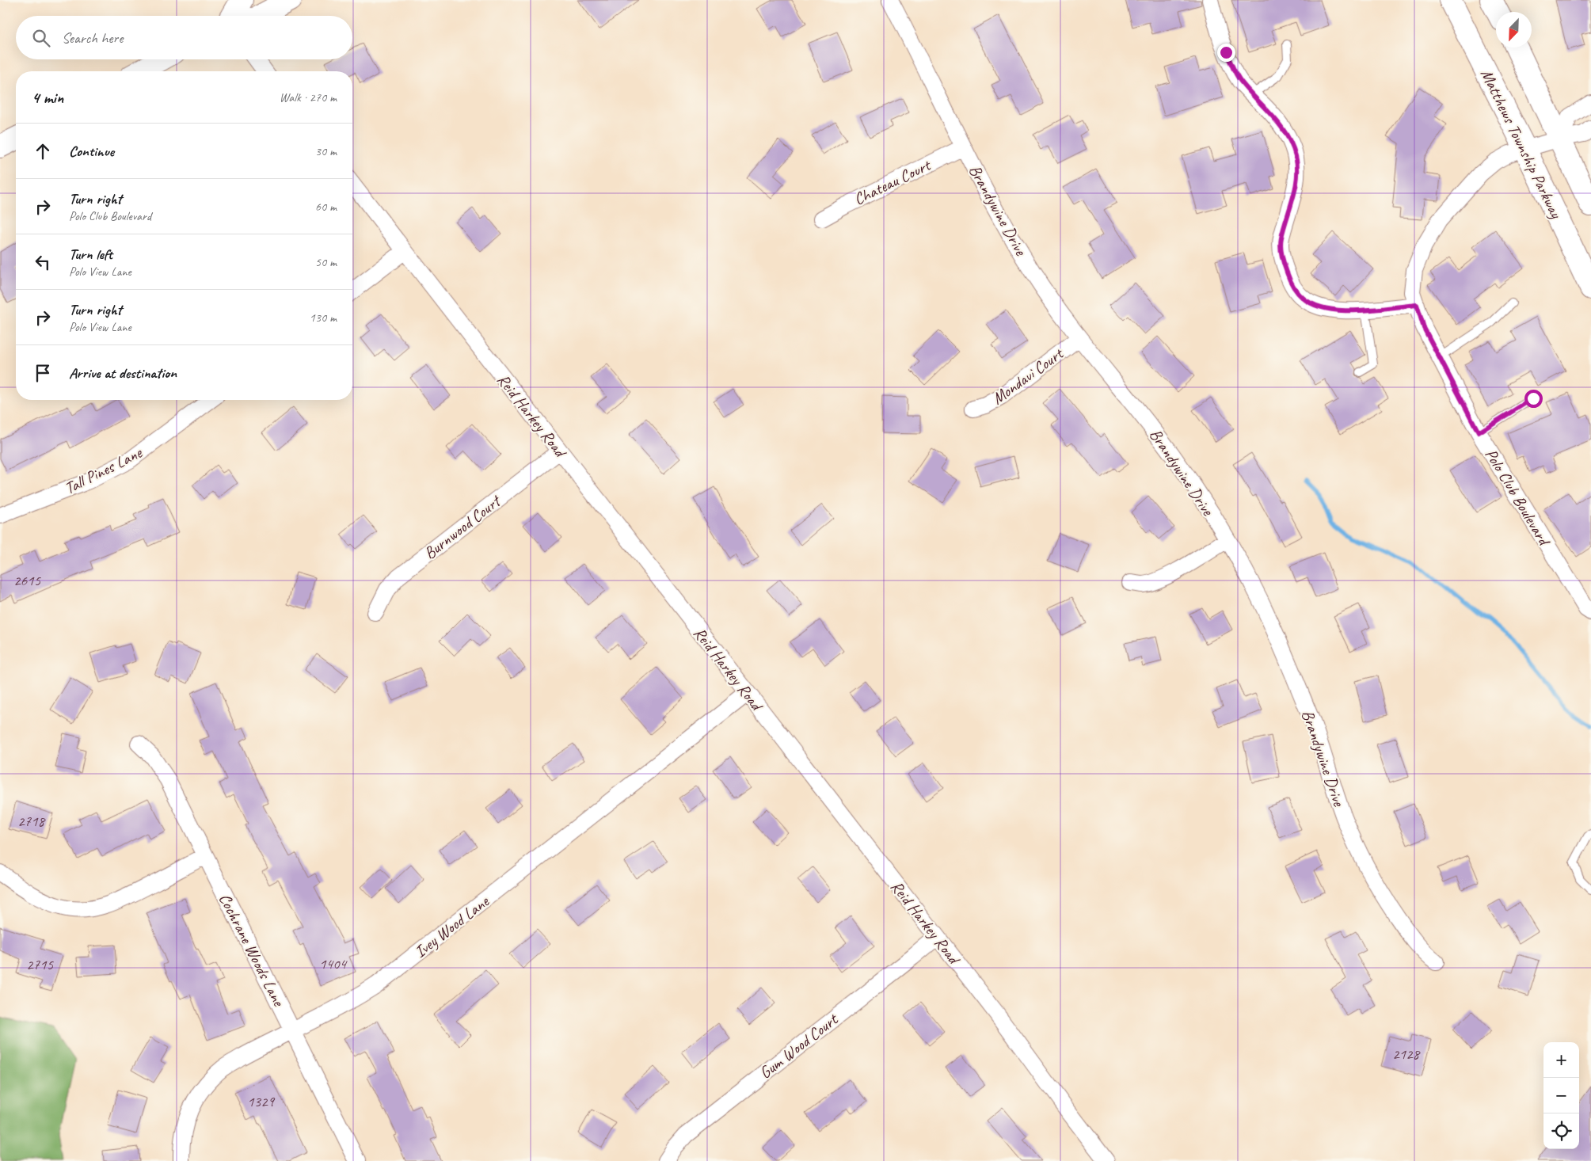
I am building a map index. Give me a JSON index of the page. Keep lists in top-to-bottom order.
{
  "streets": {
    "main road": ["Matthews Township Parkway"],
    "street": [
      "Chateau Court",
      "Brandywine Drive",
      "Mondavi Court",
      "Reid Harkey Road",
      "Tall Pines Lane",
      "Polo Club Boulevard",
      "Burnwood Court",
      "Ivey Wood Lane",
      "Cochrane Woods Lane",
      "Gum Wood Court"
    ]
  },
  "crossings": [
    ["Matthews Township Parkway", "Polo Club Boulevard"],
    ["Chateau Court", "Brandywine Drive"],
    ["Brandywine Drive", "Mondavi Court"],
    ["Reid Harkey Road", "Burnwood Court"],
    ["Reid Harkey Road", "Ivey Wood Lane"],
    ["Reid Harkey Road", "Gum Wood Court"],
    ["Ivey Wood Lane", "Cochrane Woods Lane"]
  ],
  "house_numbers": [
    "2615",
    "2718",
    "1404",
    "2715",
    "2128",
    "1329"
  ],
  "north": "bottom left",
  "page": {
    "search": "Search here",
    "heading": ["4 min", "Walk · 270 m"],
    "list": [
      ["Continue", "30 m"],
      ["Turn right", "Polo Club Boulevard", "60 m"],
      ["Turn left", "Polo View Lane", "50 m"],
      ["Turn right", "Polo View Lane", "130 m"],
      "Arrive at destination"
    ],
    "map_buttons": ["+", "−"]
  }
}
